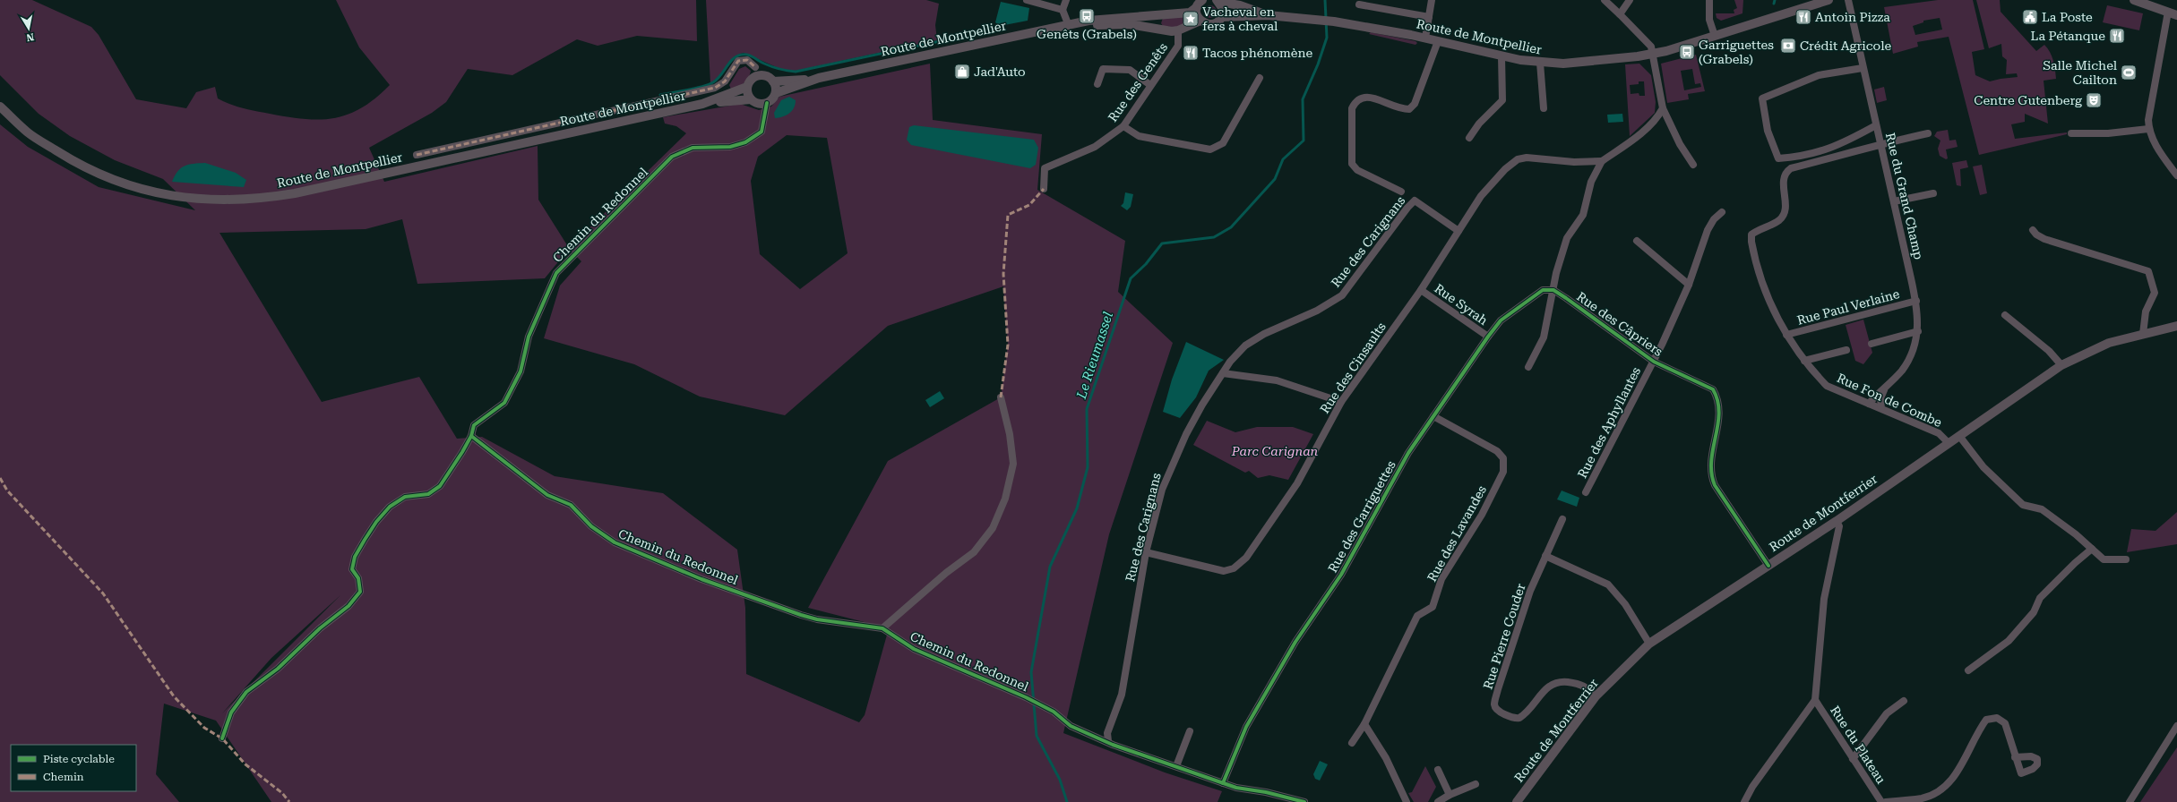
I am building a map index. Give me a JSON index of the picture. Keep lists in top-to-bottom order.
{
  "streets": {
    "street": [
      "Route de Montpellier",
      "Rue des Genêts",
      "Rue du Grand Champ",
      "Chemin du Redonnel",
      "Rue des Carignans",
      "Rue Syrah",
      "Rue Paul Verlaine",
      "Rue des Câpriers",
      "Rue des Cinsaults",
      "Rue Fon de Combe",
      "Rue des Aphyllantes",
      "Route de Montferrier",
      "Rue des Garriguettes",
      "Rue des Lavandes",
      "Rue Pierre Couder",
      "Rue du Plateau"
    ]
  },
  "crossings": [
    ["Route de Montpellier", "Rue des Genêts"],
    ["Route de Montpellier", "Chemin du Redonnel"],
    ["Rue du Grand Champ", "Rue Paul Verlaine"],
    ["Rue du Grand Champ", "Rue Fon de Combe"],
    ["Chemin du Redonnel", "Rue des Carignans"],
    ["Chemin du Redonnel", "Rue des Garriguettes"],
    ["Rue des Carignans", "Rue des Cinsaults"],
    ["Rue Syrah", "Rue des Cinsaults"],
    ["Rue Syrah", "Rue des Garriguettes"],
    ["Rue Paul Verlaine", "Rue Fon de Combe"],
    ["Rue des Câpriers", "Rue des Aphyllantes"],
    ["Rue des Câpriers", "Route de Montferrier"],
    ["Rue des Câpriers", "Rue des Garriguettes"],
    ["Rue Fon de Combe", "Route de Montferrier"],
    ["Route de Montferrier", "Rue Pierre Couder"],
    ["Rue des Garriguettes", "Rue des Lavandes"]
  ],
  "water": ["Le Rieumassel"],
  "parks": ["Parc Carignan"],
  "places": {
    "bus stop": ["Genêts (Grabels)", "Garriguettes (Grabels)"],
    "restaurant": ["Antoin Pizza", "La Pétanque", "Tacos phénomène"],
    "public building": ["La Poste"],
    "place": ["Vacheval en fers à cheval"],
    "bank": ["Crédit Agricole"],
    "shop": ["Jad'Auto"],
    "sports": ["Salle Michel Cailton"],
    "theatre": ["Centre Gutenberg"]
  },
  "legend": ["Piste cyclable", "Chemin"],
  "north": "bottom"
}
